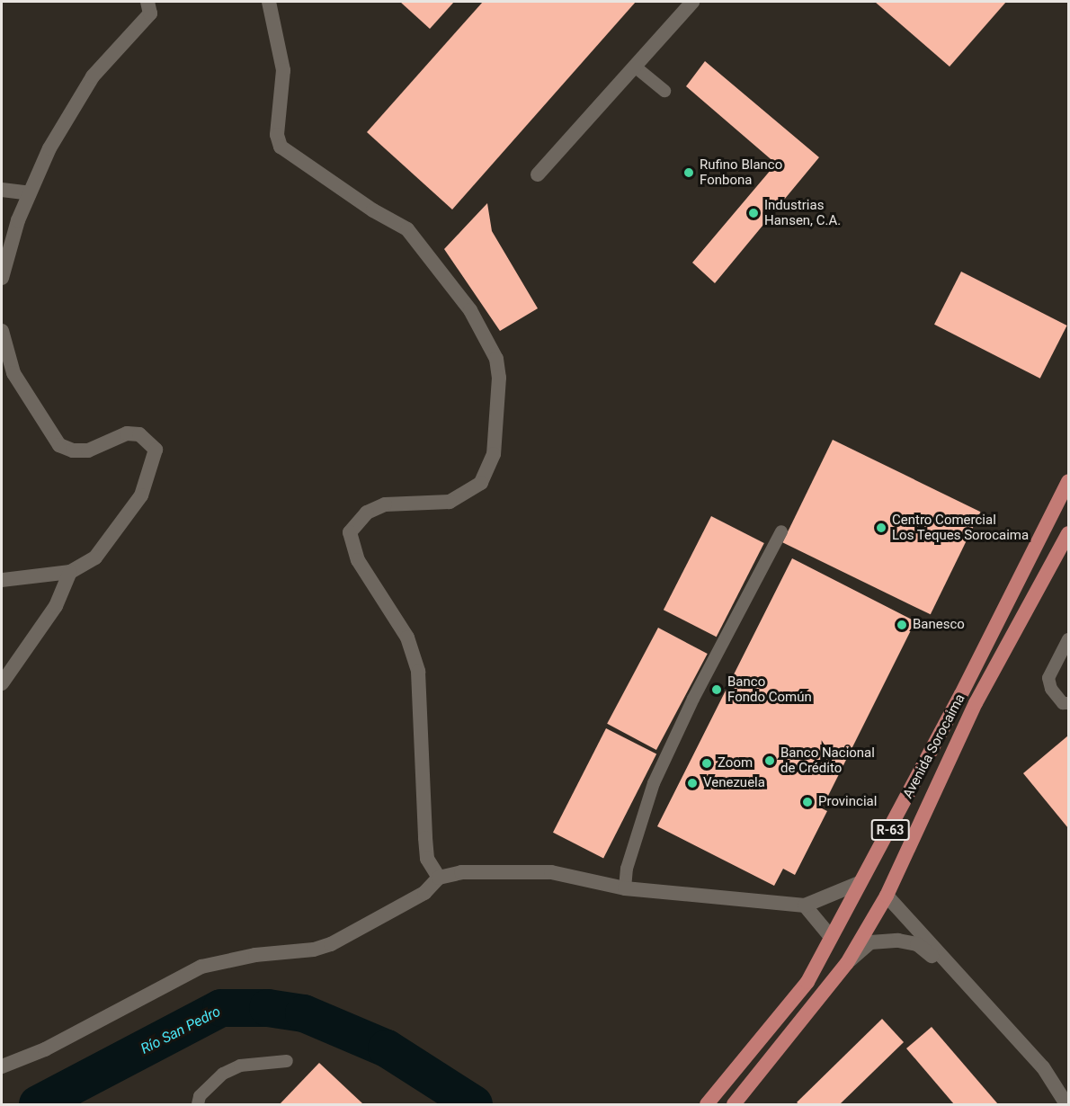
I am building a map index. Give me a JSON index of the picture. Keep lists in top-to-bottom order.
{
  "streets": {
    "main road": ["Avenida Sorocaima", "R-63"]
  },
  "water": ["Río San Pedro"],
  "places": [
    "Rufino Blanco Fonbona",
    "Industrias Hansen, C.A.",
    "Centro Comercial Los Teques Sorocaima",
    "Banesco",
    "Banco Fondo Común",
    "Banco Nacional de Crédito",
    "Zoom",
    "Venezuela",
    "Provincial"
  ]
}
